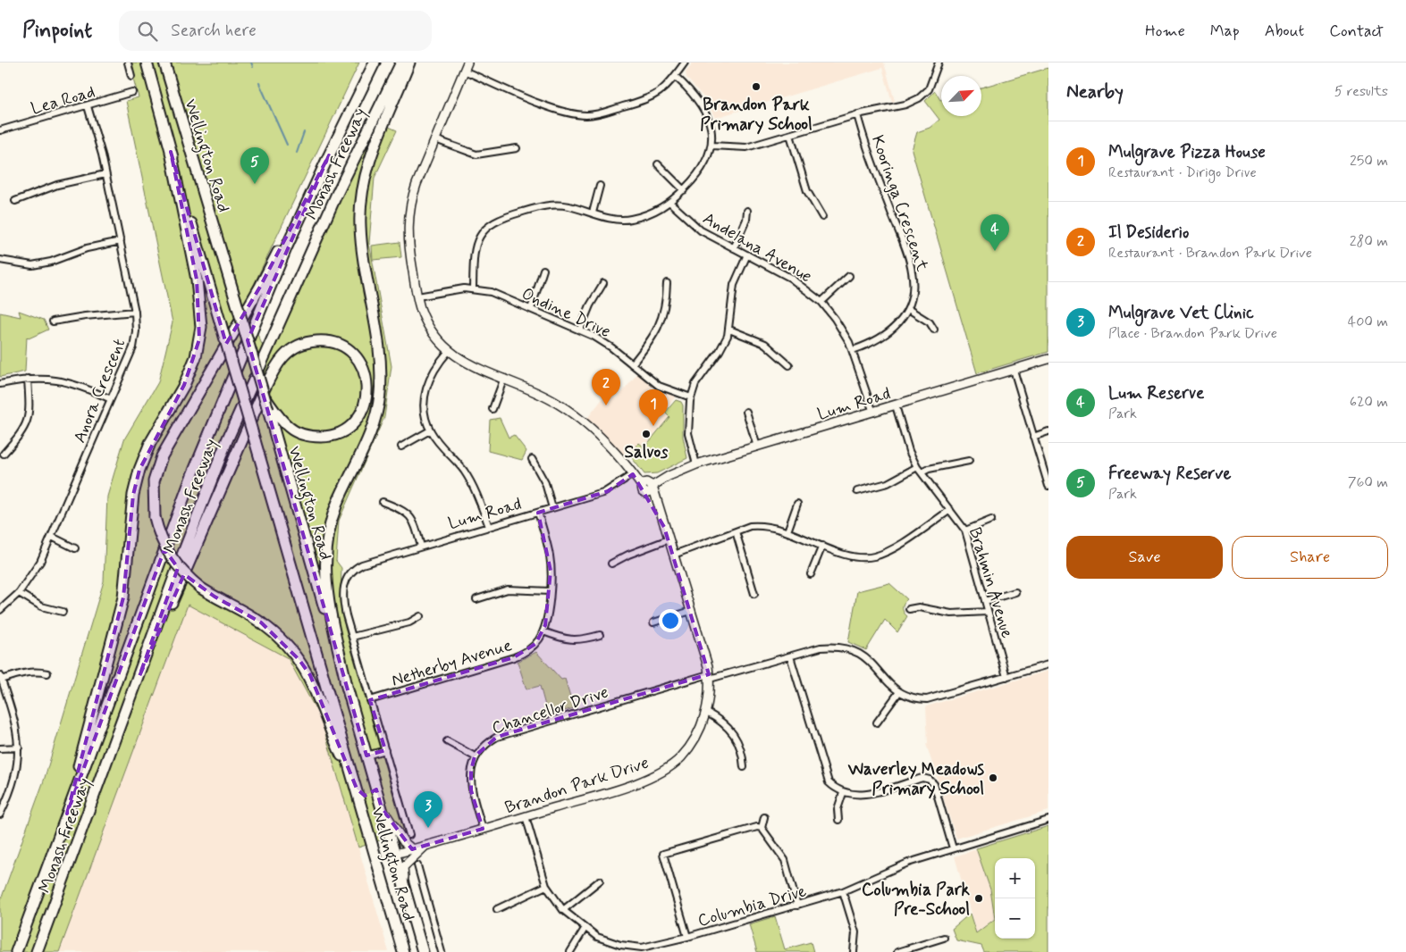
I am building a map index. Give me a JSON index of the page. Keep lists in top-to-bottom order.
{
  "streets": {
    "highway": ["Wellington Road", "Monash Freeway"],
    "street": [
      "Lea Road",
      "Kooringa Crescent",
      "Andelana Avenue",
      "Ondine Drive",
      "Anora Crescent",
      "Lum Road",
      "Brahmin Avenue",
      "Netherby Avenue",
      "Chancellor Drive",
      "Brandon Park Drive",
      "Columbia Drive"
    ]
  },
  "crossings": [
    ["Lea Road", "Anora Crescent"],
    ["Wellington Road", "Brandon Park Drive"],
    ["Kooringa Crescent", "Andelana Avenue"],
    ["Andelana Avenue", "Lum Road"],
    ["Lum Road", "Brahmin Avenue"],
    ["Lum Road", "Brandon Park Drive"],
    ["Brahmin Avenue", "Chancellor Drive"],
    ["Chancellor Drive", "Brandon Park Drive"],
    ["Brandon Park Drive", "Columbia Drive"]
  ],
  "places": [
    "Brandon Park Primary School",
    "Salvos",
    "Waverley Meadows Primary School",
    "Columbia Park Pre-School"
  ],
  "north": "top right",
  "page": {
    "header": "Pinpoint",
    "search": "Search here",
    "nav": [
      "Home",
      "Map",
      "About",
      "Contact"
    ],
    "heading": ["Nearby", "5 results"],
    "list": [
      {
        "mark": "1",
        "name": "Mulgrave Pizza House",
        "note": "Restaurant · Dirigo Drive",
        "value": "250 m"
      },
      {
        "mark": "2",
        "name": "Il Desiderio",
        "note": "Restaurant · Brandon Park Drive",
        "value": "280 m"
      },
      {
        "mark": "3",
        "name": "Mulgrave Vet Clinic",
        "note": "Place · Brandon Park Drive",
        "value": "400 m"
      },
      {
        "mark": "4",
        "name": "Lum Reserve",
        "note": "Park",
        "value": "620 m"
      },
      {
        "mark": "5",
        "name": "Freeway Reserve",
        "note": "Park",
        "value": "760 m"
      }
    ],
    "pins": [
      "5",
      "4",
      "2",
      "1",
      "3"
    ],
    "buttons": ["Save", "Share"],
    "map_buttons": ["+", "−"]
  }
}
